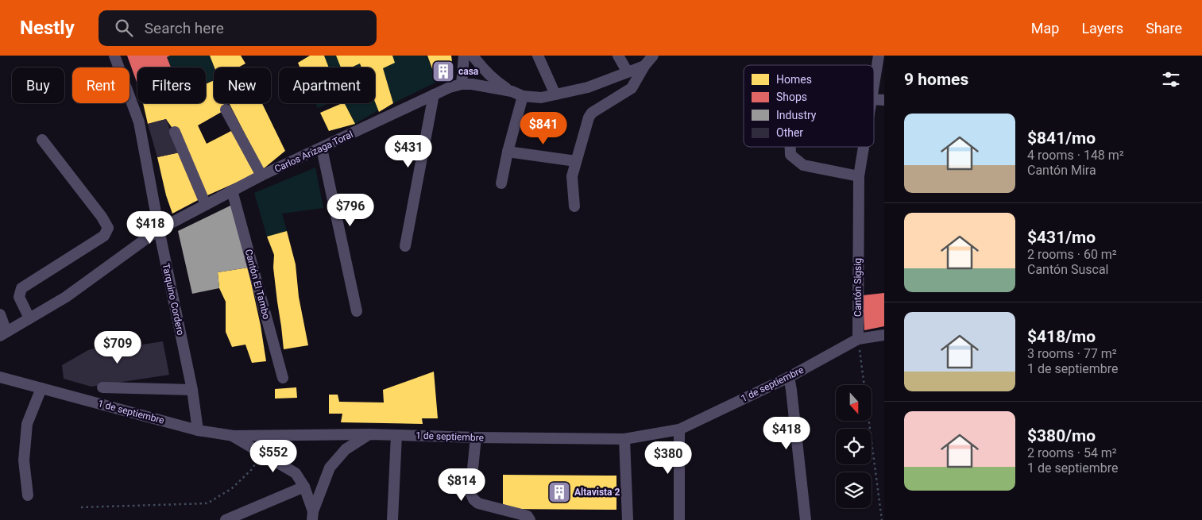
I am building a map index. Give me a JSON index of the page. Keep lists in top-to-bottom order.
{
  "streets": {
    "street": [
      "Carlos Arízaga Toral",
      "Cantón El Tambo",
      "Cantón Sigsig",
      "Tarquino Cordero",
      "1 de septiembre"
    ]
  },
  "crossings": [
    ["Carlos Arízaga Toral", "Cantón El Tambo"],
    ["Carlos Arízaga Toral", "Tarquino Cordero"],
    ["Cantón Sigsig", "1 de septiembre"],
    ["Tarquino Cordero", "1 de septiembre"]
  ],
  "places": {
    "building": ["casa", "Altavista 2"]
  },
  "legend": [
    "Homes",
    "Shops",
    "Industry",
    "Other"
  ],
  "north": "bottom",
  "page": {
    "header": "Nestly",
    "search": "Search here",
    "nav": ["Map", "Layers", "Share"],
    "heading": "9 homes",
    "chip": [
      "Buy",
      "Rent",
      "Filters",
      "New",
      "Apartment"
    ],
    "list": [
      {
        "name": "$841/mo",
        "note": "4 rooms · 148 m² · Cantón Mira"
      },
      {
        "name": "$431/mo",
        "note": "2 rooms · 60 m² · Cantón Suscal"
      },
      {
        "name": "$418/mo",
        "note": "3 rooms · 77 m² · 1 de septiembre"
      },
      {
        "name": "$380/mo",
        "note": "2 rooms · 54 m² · 1 de septiembre"
      }
    ],
    "price": [
      "$841",
      "$431",
      "$796",
      "$418",
      "$709",
      "$418",
      "$552",
      "$380",
      "$814"
    ]
  }
}
